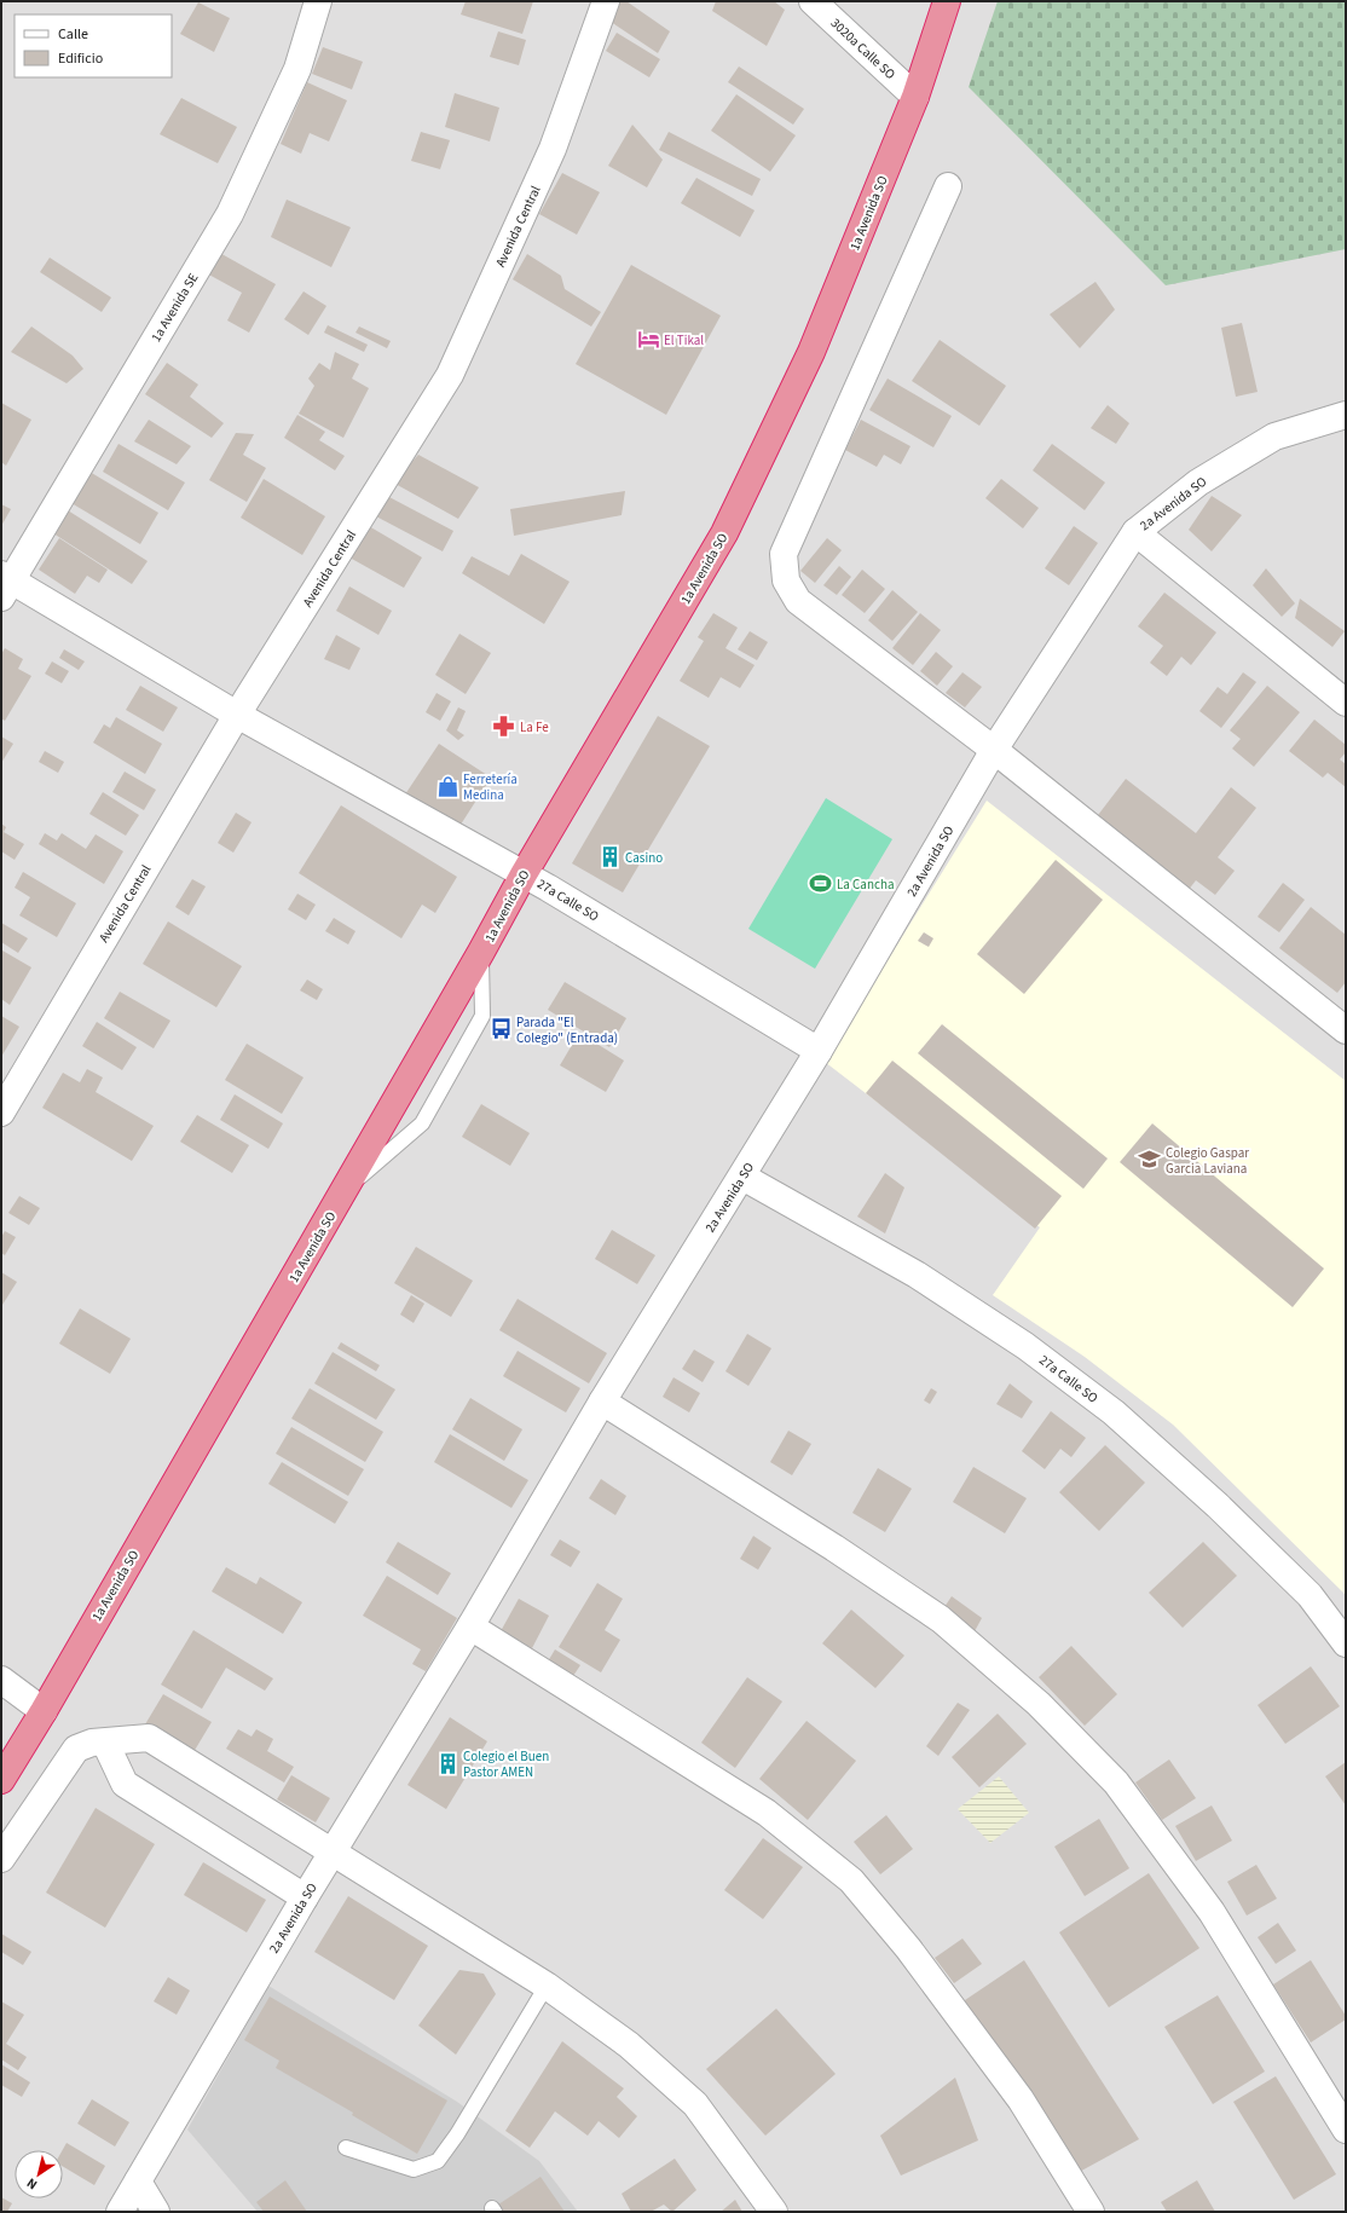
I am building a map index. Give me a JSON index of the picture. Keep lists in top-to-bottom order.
{
  "streets": {
    "highway": ["1a Avenida SO"],
    "street": [
      "3020a Calle SO",
      "Avenida Central",
      "1a Avenida SE",
      "2a Avenida SO",
      "27a Calle SO"
    ]
  },
  "crossings": [
    ["3020a Calle SO", "1a Avenida SO"],
    ["1a Avenida SO", "27a Calle SO"],
    ["Avenida Central", "27a Calle SO"],
    ["1a Avenida SE", "27a Calle SO"],
    ["2a Avenida SO", "27a Calle SO"]
  ],
  "places": {
    "hotel": ["El Tikal"],
    "pharmacy": ["La Fe"],
    "shop": ["Ferretería Medina"],
    "building": ["Casino", "Colegio el Buen Pastor AMEN"],
    "sports": ["La Cancha"],
    "bus stop": ["Parada \"El Colegio\" (Entrada)"],
    "school or university": ["Colegio Gaspar Garcia Laviana"]
  },
  "legend": ["Calle", "Edificio"],
  "north": "bottom left"
}
